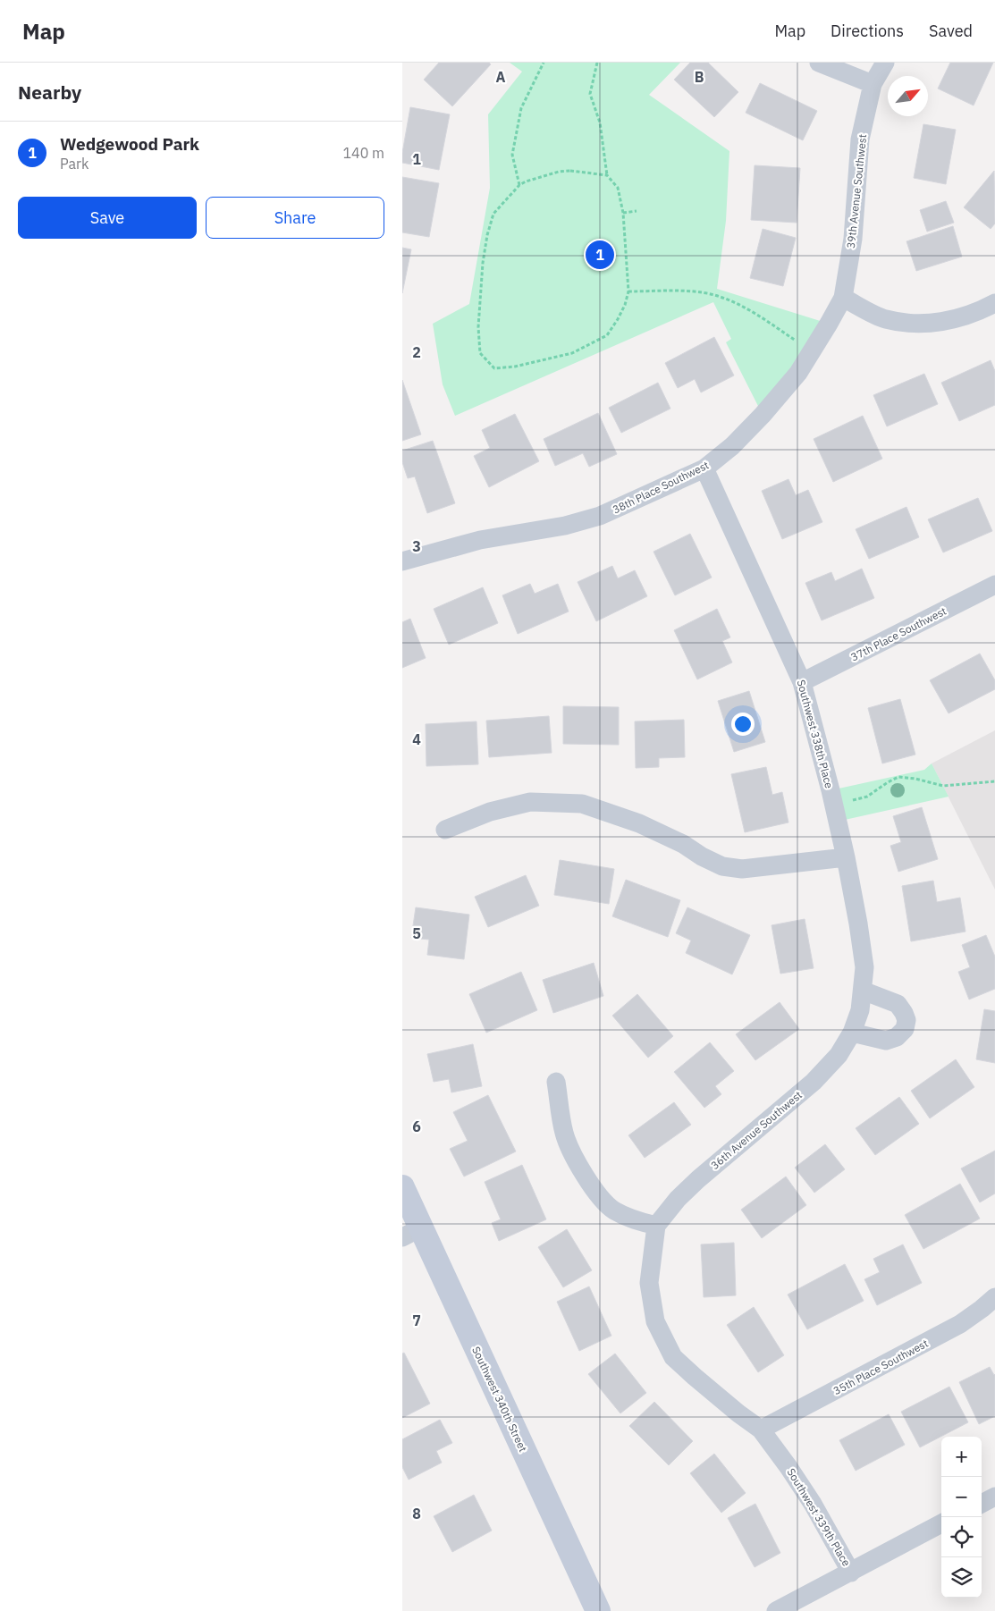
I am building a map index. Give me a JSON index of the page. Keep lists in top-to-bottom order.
{
  "streets": {
    "main road": ["Southwest 340th Street"],
    "street": [
      "39th Avenue Southwest",
      "38th Place Southwest",
      "37th Place Southwest",
      "Southwest 338th Place",
      "36th Avenue Southwest",
      "35th Place Southwest",
      "Southwest 339th Place"
    ]
  },
  "crossings": [
    ["39th Avenue Southwest", "38th Place Southwest"],
    ["38th Place Southwest", "Southwest 338th Place"],
    ["37th Place Southwest", "Southwest 338th Place"],
    ["Southwest 338th Place", "36th Avenue Southwest"],
    ["36th Avenue Southwest", "Southwest 339th Place"],
    ["35th Place Southwest", "Southwest 339th Place"]
  ],
  "north": "top right",
  "page": {
    "header": "Map",
    "nav": ["Map", "Directions", "Saved"],
    "heading": "Nearby",
    "list": [
      {
        "mark": "1",
        "name": "Wedgewood Park",
        "note": "Park",
        "value": "140 m"
      }
    ],
    "buttons": ["Save", "Share"],
    "pins": "1",
    "map_buttons": ["+", "−"]
  },
  "grid": {
    "columns": ["A", "B"],
    "rows": [
      "1",
      "2",
      "3",
      "4",
      "5",
      "6",
      "7",
      "8"
    ]
  }
}
